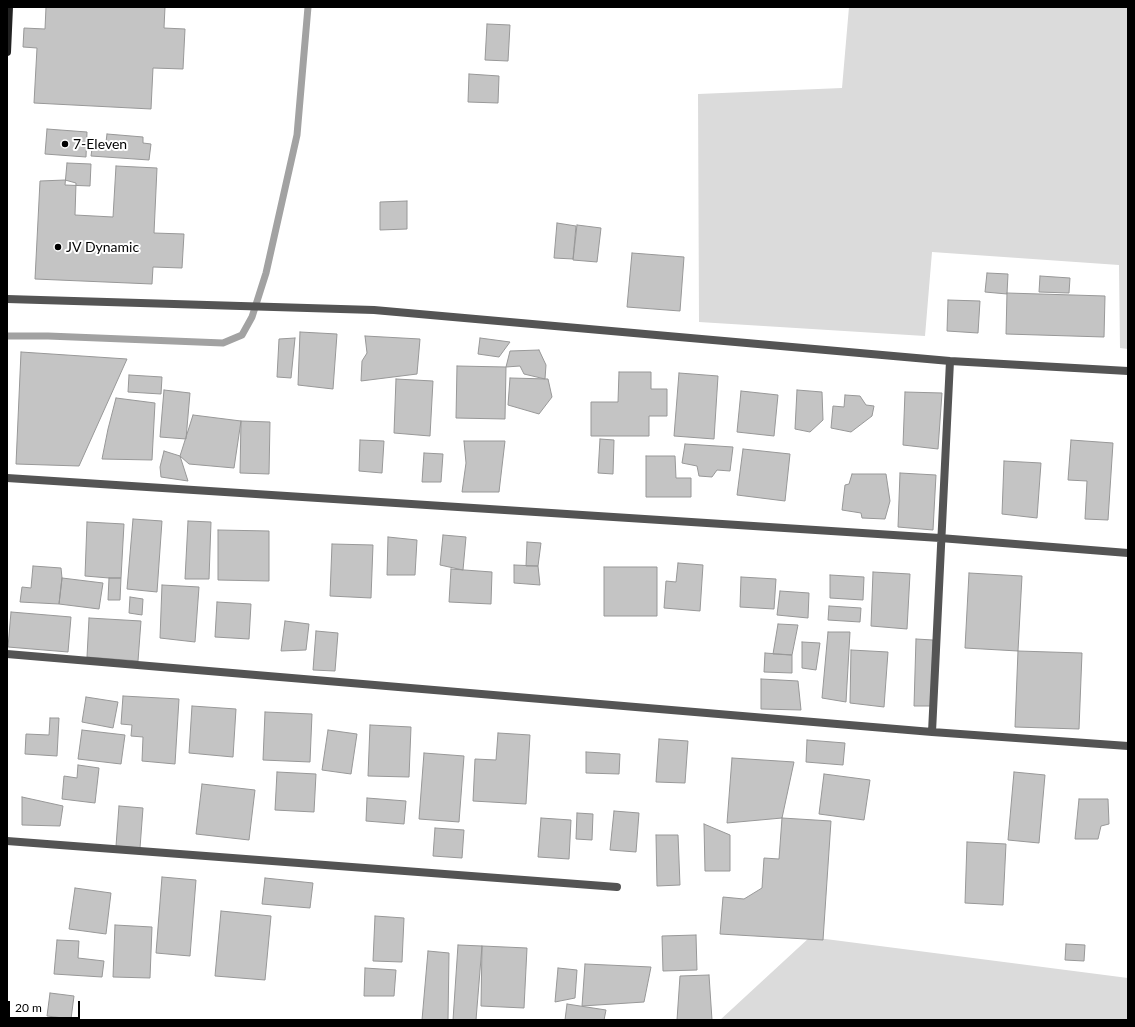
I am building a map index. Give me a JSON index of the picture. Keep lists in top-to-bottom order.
{
  "places": ["7-Eleven", "JV Dynamic"],
  "scale_bar": "20 m"
}
